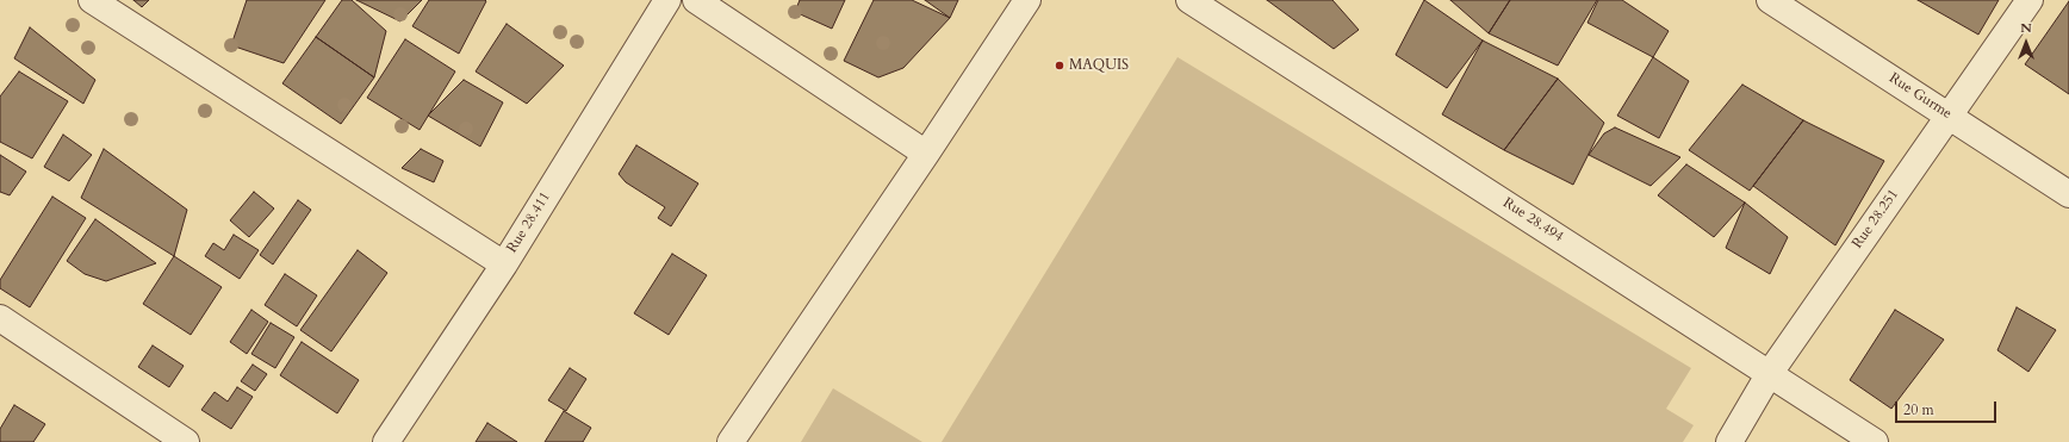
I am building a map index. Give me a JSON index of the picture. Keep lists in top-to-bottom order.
{
  "streets": {
    "street": [
      "Rue Gurme",
      "Rue 28.251",
      "Rue 28.494",
      "Rue 28.411"
    ]
  },
  "crossings": [
    ["Rue Gurme", "Rue 28.251"],
    ["Rue 28.251", "Rue 28.494"]
  ],
  "places": ["MAQUIS"],
  "scale_bar": "20 m",
  "north": "top"
}
